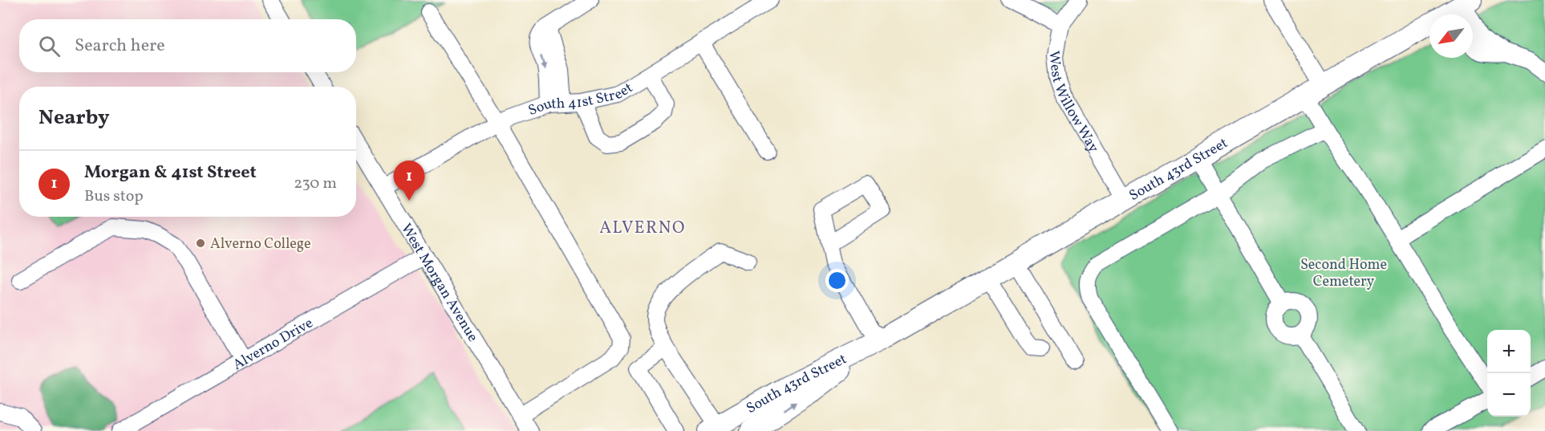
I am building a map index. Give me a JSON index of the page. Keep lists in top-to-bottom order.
{
  "streets": {
    "main road": ["South 43rd Street"],
    "street": [
      "South 41st Street",
      "West Willow Way",
      "West Morgan Avenue",
      "Alverno Drive"
    ]
  },
  "crossings": [
    ["South 41st Street", "West Morgan Avenue"],
    ["West Willow Way", "South 43rd Street"],
    ["West Morgan Avenue", "Alverno Drive"]
  ],
  "districts": ["ALVERNO"],
  "parks": ["Second Home Cemetery"],
  "places": ["Alverno College"],
  "north": "bottom left",
  "page": {
    "search": "Search here",
    "heading": "Nearby",
    "list": [
      {
        "mark": "1",
        "name": "Morgan & 41st Street",
        "note": "Bus stop",
        "value": "230 m"
      }
    ],
    "pins": "1",
    "map_buttons": ["+", "−"]
  }
}
